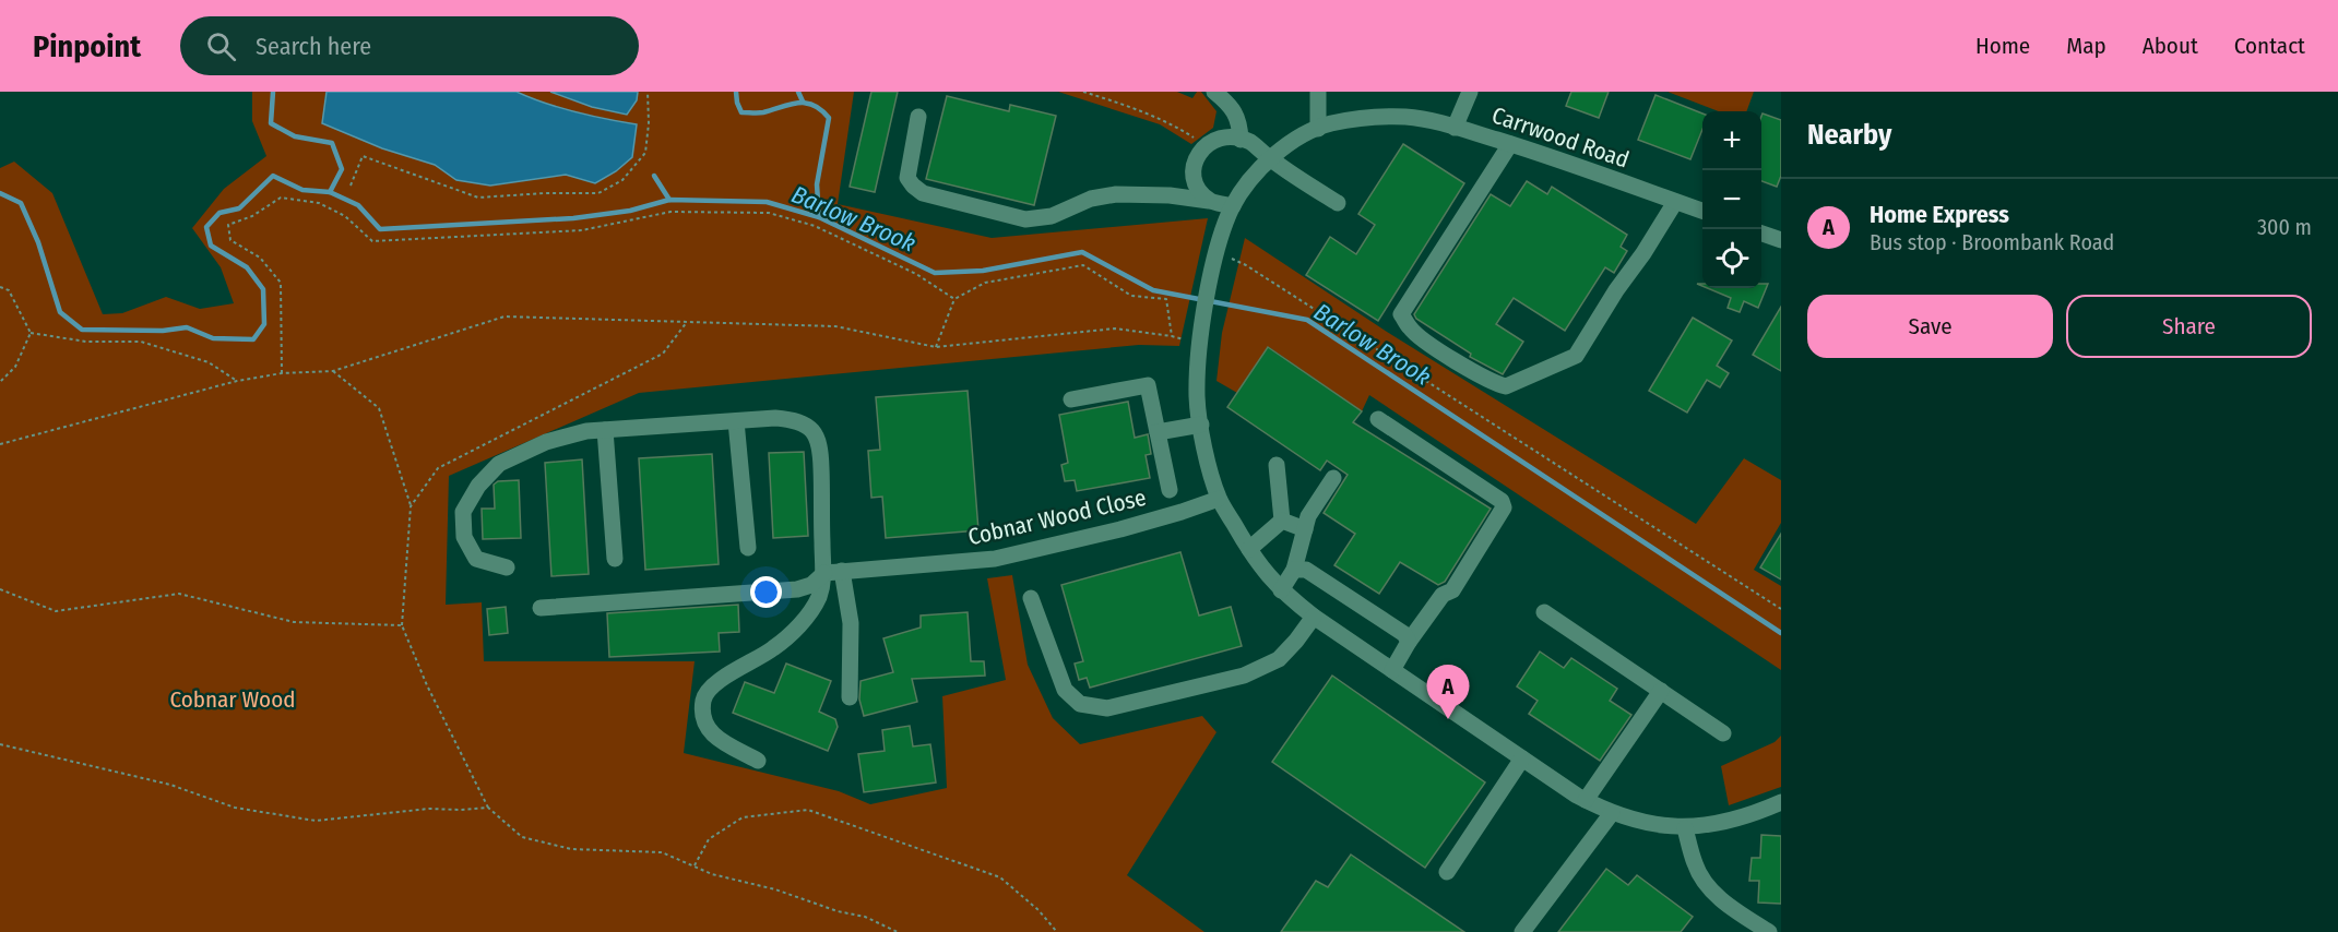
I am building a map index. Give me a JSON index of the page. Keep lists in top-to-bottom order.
{
  "streets": {
    "street": ["Carrwood Road", "Cobnar Wood Close"]
  },
  "crossings": [
    ["Carrwood Road", "Cobnar Wood Close"]
  ],
  "water": ["Barlow Brook"],
  "parks": ["Cobnar Wood"],
  "page": {
    "header": "Pinpoint",
    "search": "Search here",
    "nav": [
      "Home",
      "Map",
      "About",
      "Contact"
    ],
    "heading": "Nearby",
    "map_buttons": ["+", "−"],
    "list": [
      {
        "mark": "A",
        "name": "Home Express",
        "note": "Bus stop · Broombank Road",
        "value": "300 m"
      }
    ],
    "buttons": ["Save", "Share"],
    "pins": "A"
  }
}
